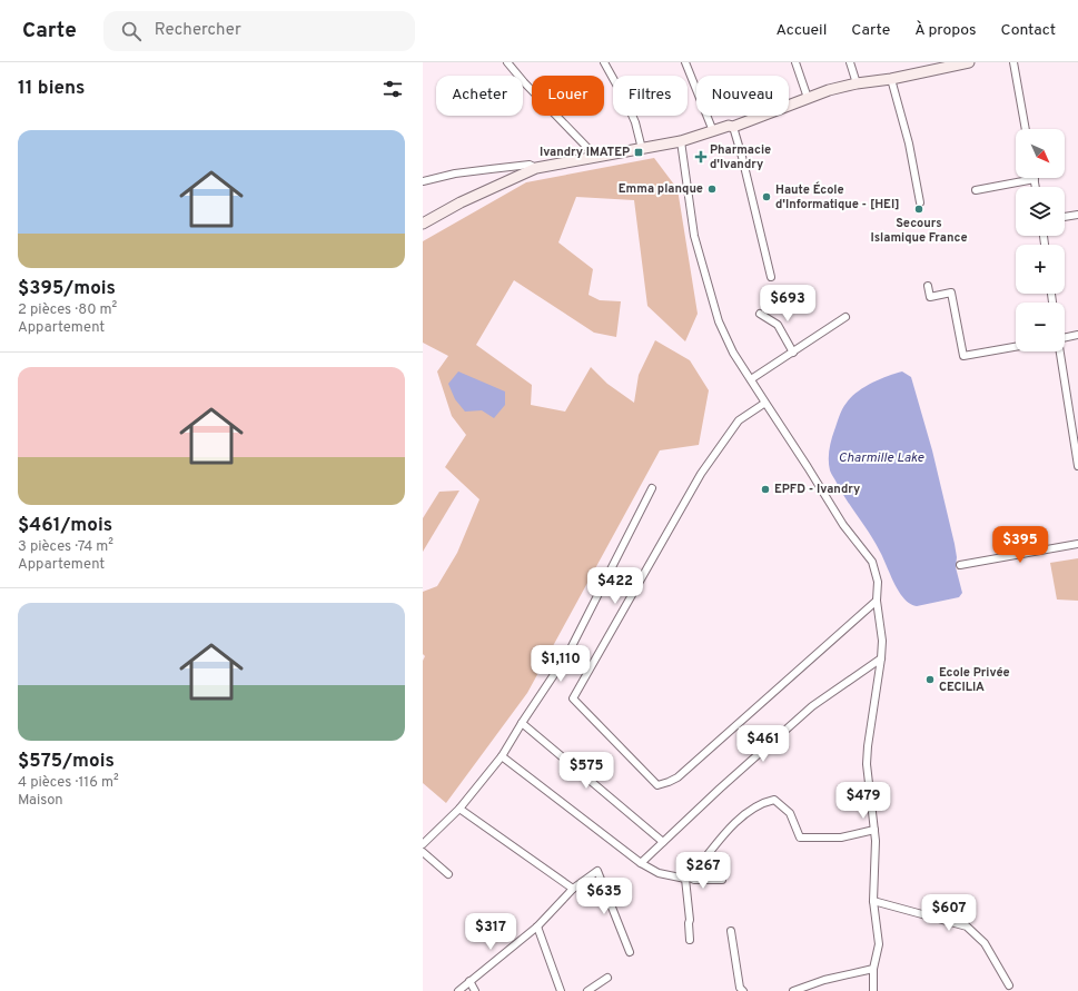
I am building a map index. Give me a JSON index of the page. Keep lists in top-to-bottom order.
{
  "water": ["Charmille Lake"],
  "places": {
    "transit": ["Ivandry IMATEP"],
    "health": ["Pharmacie d'Ivandry"],
    "other": [
      "Emma planque",
      "Haute École d'Informatique - [HEI]",
      "Secours Islamique France",
      "EPFD - Ivandry",
      "Ecole Privée CECILIA"
    ]
  },
  "north": "bottom right",
  "page": {
    "header": "Carte",
    "search": "Rechercher",
    "nav": [
      "Accueil",
      "Carte",
      "À propos",
      "Contact"
    ],
    "heading": "11 biens",
    "chip": [
      "Acheter",
      "Louer",
      "Filtres",
      "Nouveau"
    ],
    "list": [
      {
        "name": "$395/mois",
        "note": "2 pièces · 80 m² · Appartement"
      },
      {
        "name": "$461/mois",
        "note": "3 pièces · 74 m² · Appartement"
      },
      {
        "name": "$575/mois",
        "note": "4 pièces · 116 m² · Maison"
      }
    ],
    "map_buttons": ["+", "−"],
    "price": [
      "$693",
      "$395",
      "$422",
      "$1,110",
      "$461",
      "$575",
      "$479",
      "$267",
      "$635",
      "$607",
      "$317"
    ]
  }
}
